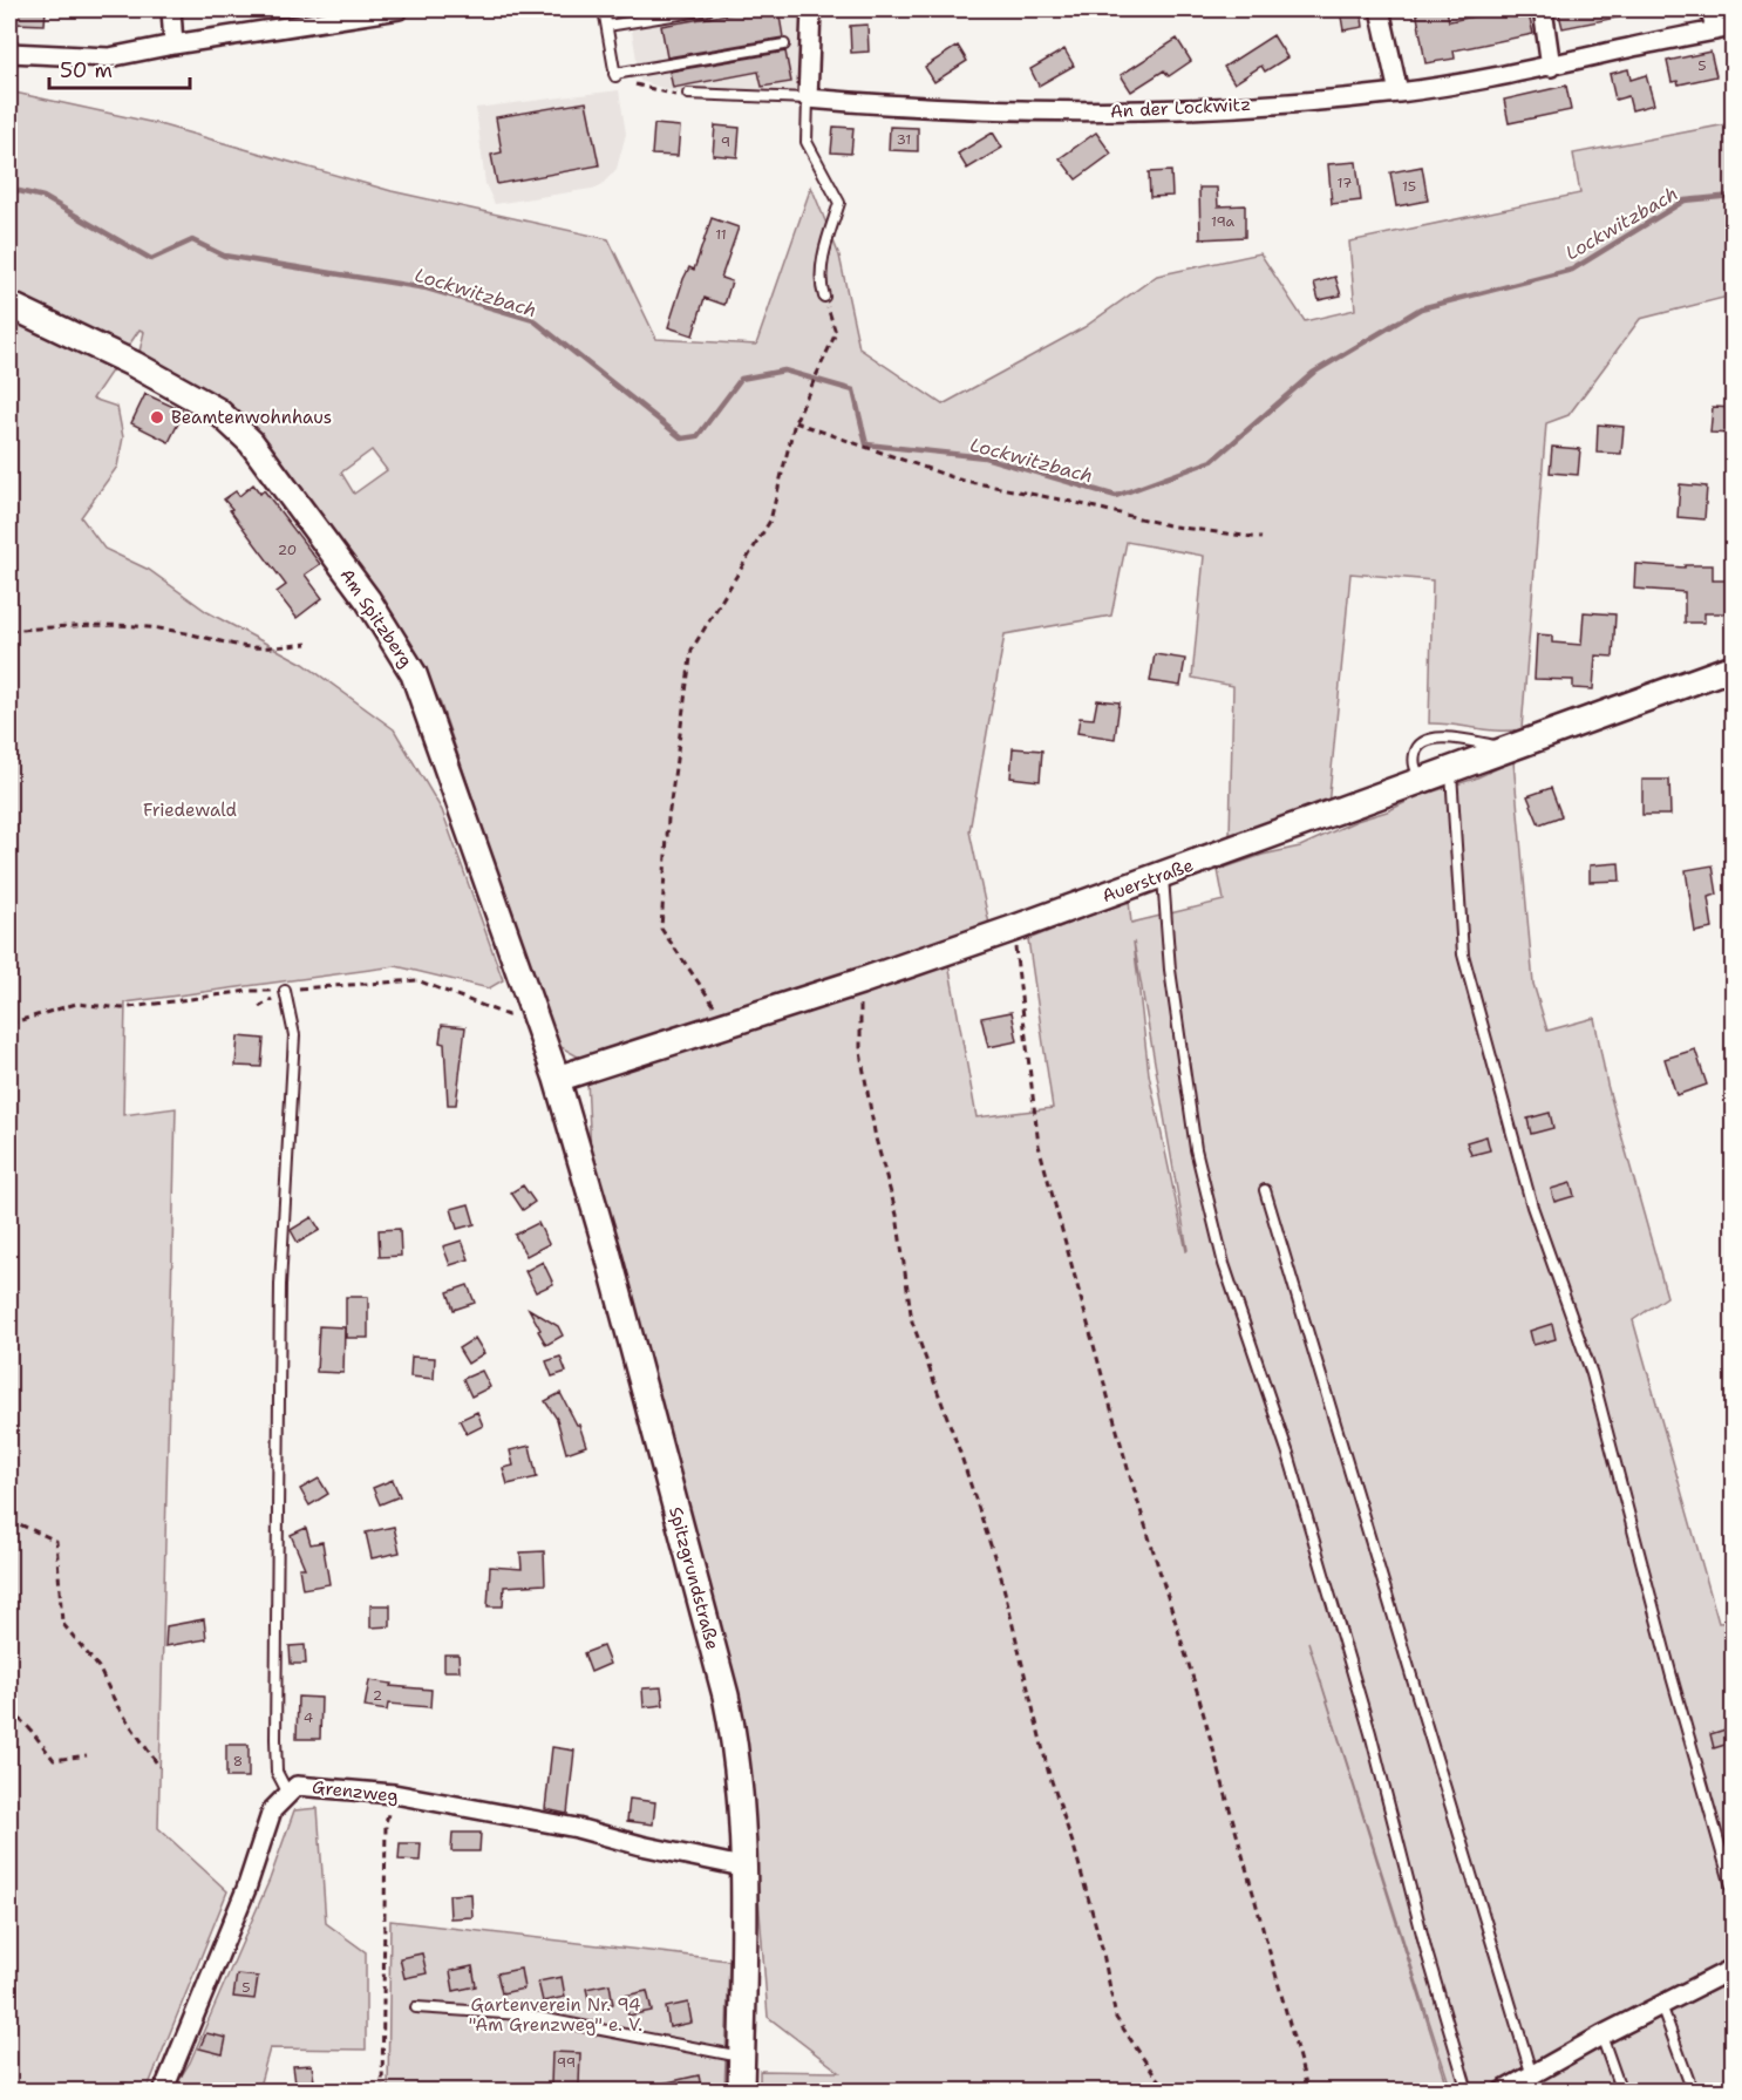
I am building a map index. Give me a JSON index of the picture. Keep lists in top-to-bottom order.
{
  "streets": {
    "street": [
      "An der Lockwitz",
      "Am Spitzberg",
      "Auerstraße",
      "Spitzgrundstraße",
      "Grenzweg"
    ]
  },
  "crossings": [
    ["Am Spitzberg", "Auerstraße"],
    ["Am Spitzberg", "Spitzgrundstraße"],
    ["Auerstraße", "Spitzgrundstraße"],
    ["Spitzgrundstraße", "Grenzweg"]
  ],
  "water": ["Lockwitzbach"],
  "parks": ["Friedewald", "Gartenverein Nr. 94 \"Am Grenzweg\" e. V."],
  "places": ["Beamtenwohnhaus"],
  "house_numbers": [
    "5",
    "31",
    "9",
    "17",
    "15",
    "19a",
    "11",
    "20",
    "2",
    "4",
    "8",
    "5",
    "99"
  ],
  "scale_bar": "50 m"
}
